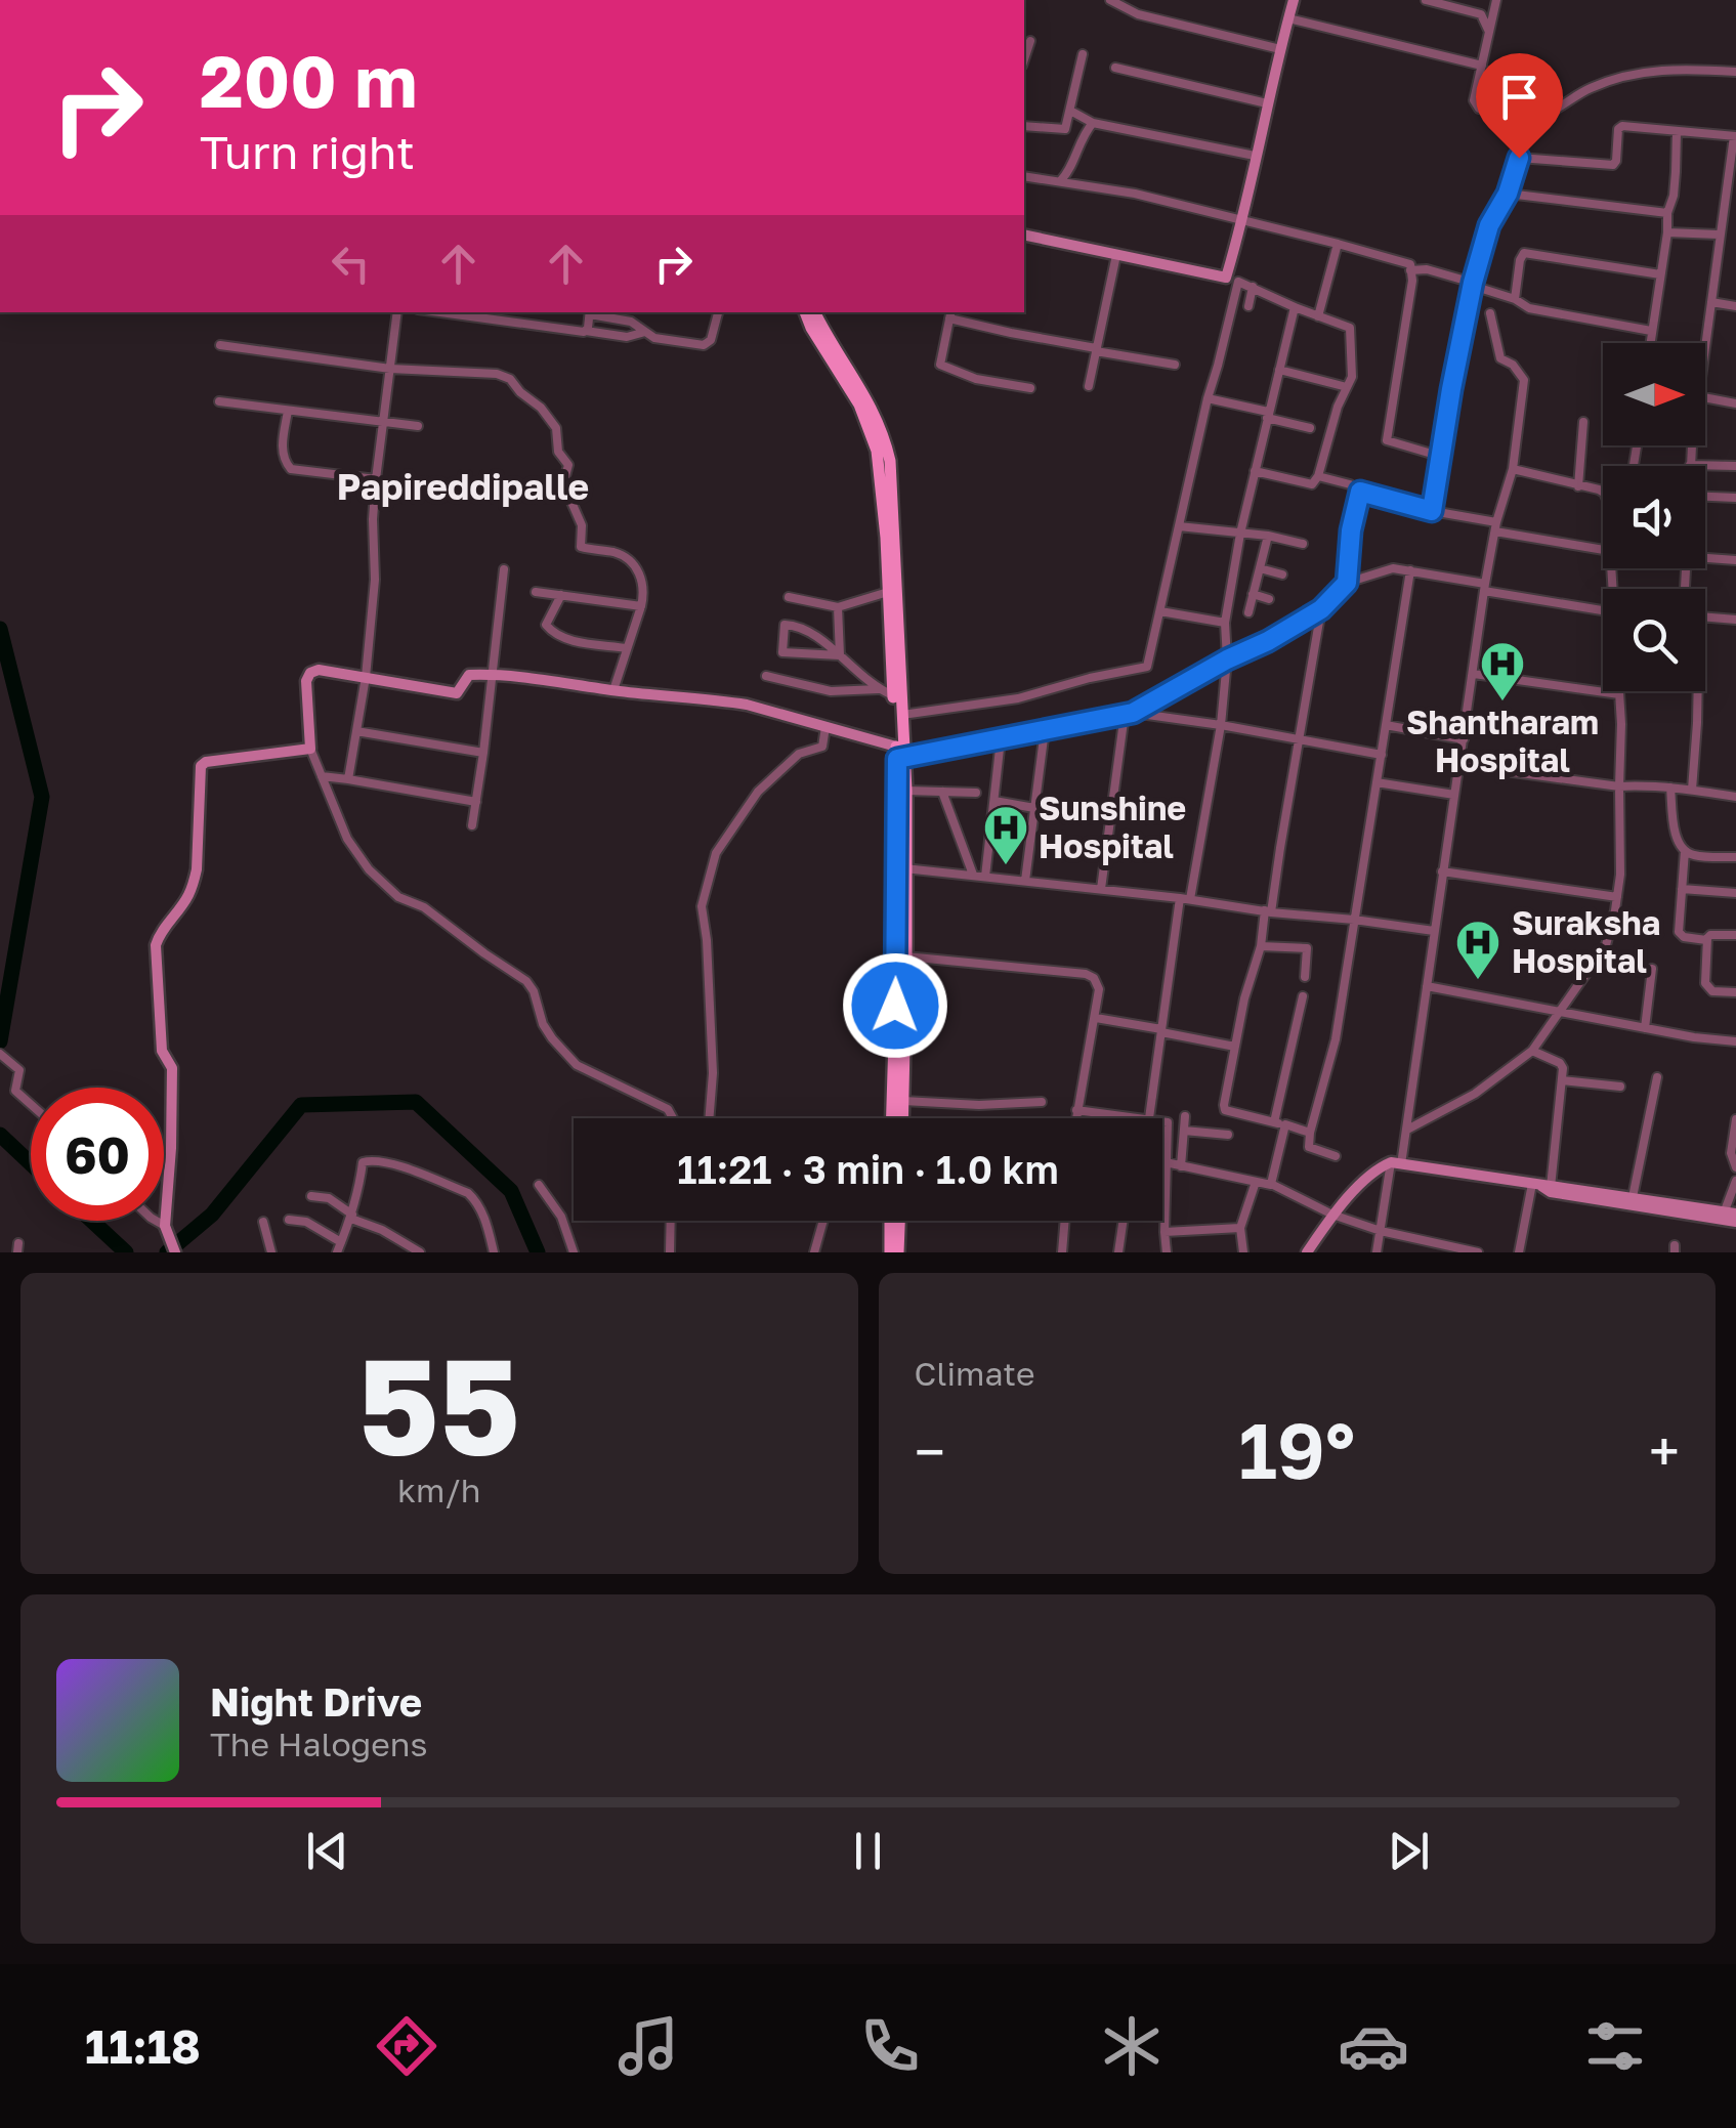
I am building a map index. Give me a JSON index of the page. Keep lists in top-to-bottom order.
{
  "districts": ["Papireddipalle"],
  "places": {
    "hospital": ["Shantharam Hospital", "Sunshine Hospital", "Suraksha Hospital"]
  },
  "north": "right",
  "page": {
    "turn": ["200 m", "Turn right"],
    "limit": "60",
    "trip": "11:21 · 3 min · 1.0 km",
    "tile": [
      ["55", "km/h"],
      "Climate"
    ],
    "heat": ["−", "19°", "+"],
    "song": ["Night Drive", "The Halogens"],
    "tabs": "11:18"
  }
}
